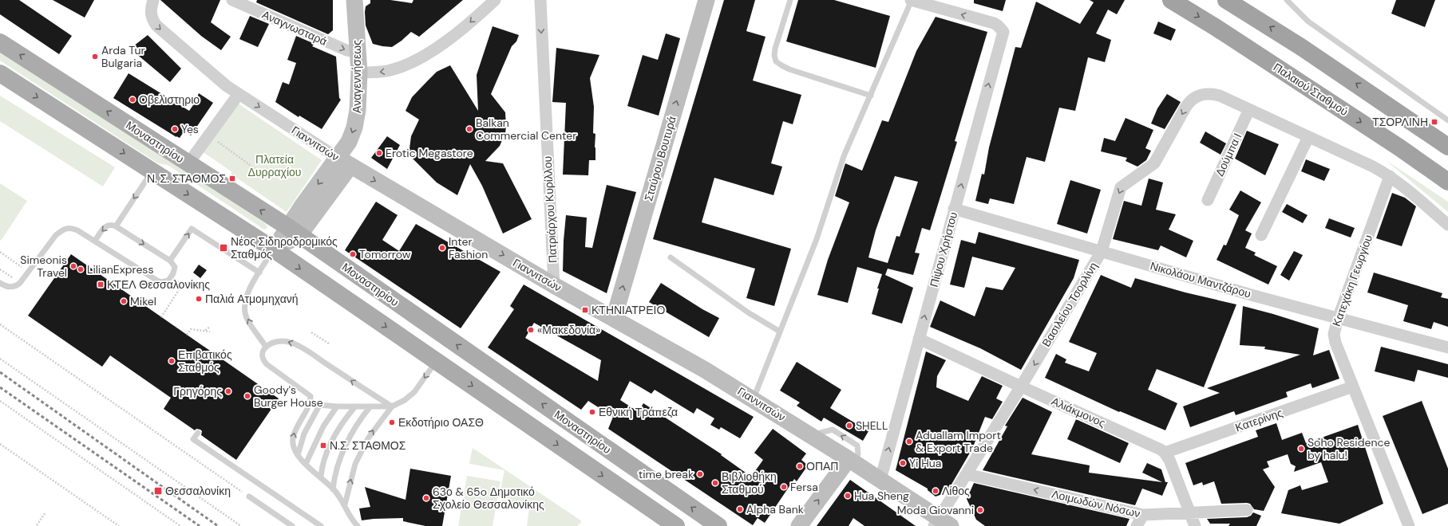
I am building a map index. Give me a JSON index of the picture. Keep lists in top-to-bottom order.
{
  "streets": {
    "highway": ["Παλαιού Σταθμού"],
    "main road": [
      "Αναγεννήσεως",
      "Μοναστηρίου",
      "Γιαννιτσών",
      "Σταύρου Βουτυρά"
    ],
    "street": [
      "Αναγνωσταρά",
      "Δούμπα Ι",
      "Πατριάρχου Κυρίλλου",
      "Πίψου Χρήστου",
      "Νικολάου Μαντζάρου",
      "Κατεχάκη Γεωργίου",
      "Βασιλείου Τσορλίνη",
      "Αλιάκμονος",
      "Κατερίνης",
      "Λοιμωδών Νόσων"
    ]
  },
  "crossings": [
    ["Αναγνωσταρά", "Αναγεννήσεως"],
    ["Αναγεννήσεως", "Μοναστηρίου"],
    ["Αναγεννήσεως", "Γιαννιτσών"],
    ["Γιαννιτσών", "Σταύρου Βουτυρά"],
    ["Γιαννιτσών", "Πατριάρχου Κυρίλλου"],
    ["Γιαννιτσών", "Πίψου Χρήστου"],
    ["Γιαννιτσών", "Βασιλείου Τσορλίνη"],
    ["Δούμπα Ι", "Βασιλείου Τσορλίνη"],
    ["Πίψου Χρήστου", "Νικολάου Μαντζάρου"],
    ["Πίψου Χρήστου", "Αλιάκμονος"],
    ["Νικολάου Μαντζάρου", "Κατεχάκη Γεωργίου"],
    ["Νικολάου Μαντζάρου", "Βασιλείου Τσορλίνη"],
    ["Κατεχάκη Γεωργίου", "Κατερίνης"],
    ["Βασιλείου Τσορλίνη", "Αλιάκμονος"],
    ["Βασιλείου Τσορλίνη", "Λοιμωδών Νόσων"],
    ["Αλιάκμονος", "Κατερίνης"]
  ],
  "one_way": [
    "Αναγνωσταρά",
    "Γιαννιτσών",
    "Σταύρου Βουτυρά",
    "Πατριάρχου Κυρίλλου",
    "Πίψου Χρήστου",
    "Βασιλείου Τσορλίνη",
    "Λοιμωδών Νόσων"
  ],
  "parks": ["Πλατεία Δυρραχίου"],
  "places": {
    "other": [
      "Arda Tur Bulgaria",
      "Οβελιστηριο",
      "Yes",
      "Balkan Commercial Center",
      "Erotic Megastore",
      "Inter Fashion",
      "Tomorrow",
      "Simeonis Travel",
      "LilianExpress",
      "Παλιά Ατμομηχανή",
      "Mikel",
      "«Μακεδονία»",
      "Επιβατικός Σταθμός",
      "Γρηγόρης",
      "Goody's Burger House",
      "Εθνική Τράπεζα",
      "Εκδοτήριο ΟΑΣΘ",
      "SHELL",
      "Aduallam Import & Export Trade",
      "Soho Residence by halu!",
      "Yi Hua",
      "ΟΠΑΠ",
      "time break",
      "Βιβλιοθήκη Σταθμού",
      "Fersa",
      "Λίθος",
      "Hua Sheng",
      "63ο & 65o Δημοτικό Σχολείο Θεσσαλονίκης",
      "Alpha Bank",
      "Moda Giovanni"
    ],
    "transit": [
      "ΤΣΟΡΛΙΝΗ",
      "Ν. Σ. ΣΤΑΘΜΟΣ",
      "Νέος Σιδηροδρομικός Σταθμός",
      "ΚΤΕΛ Θεσσαλονίκης",
      "ΚΤΗΝΙΑΤΡΕΙΟ",
      "Ν.Σ. ΣΤΑΘΜΟΣ",
      "Θεσσαλονίκη"
    ]
  }
}
